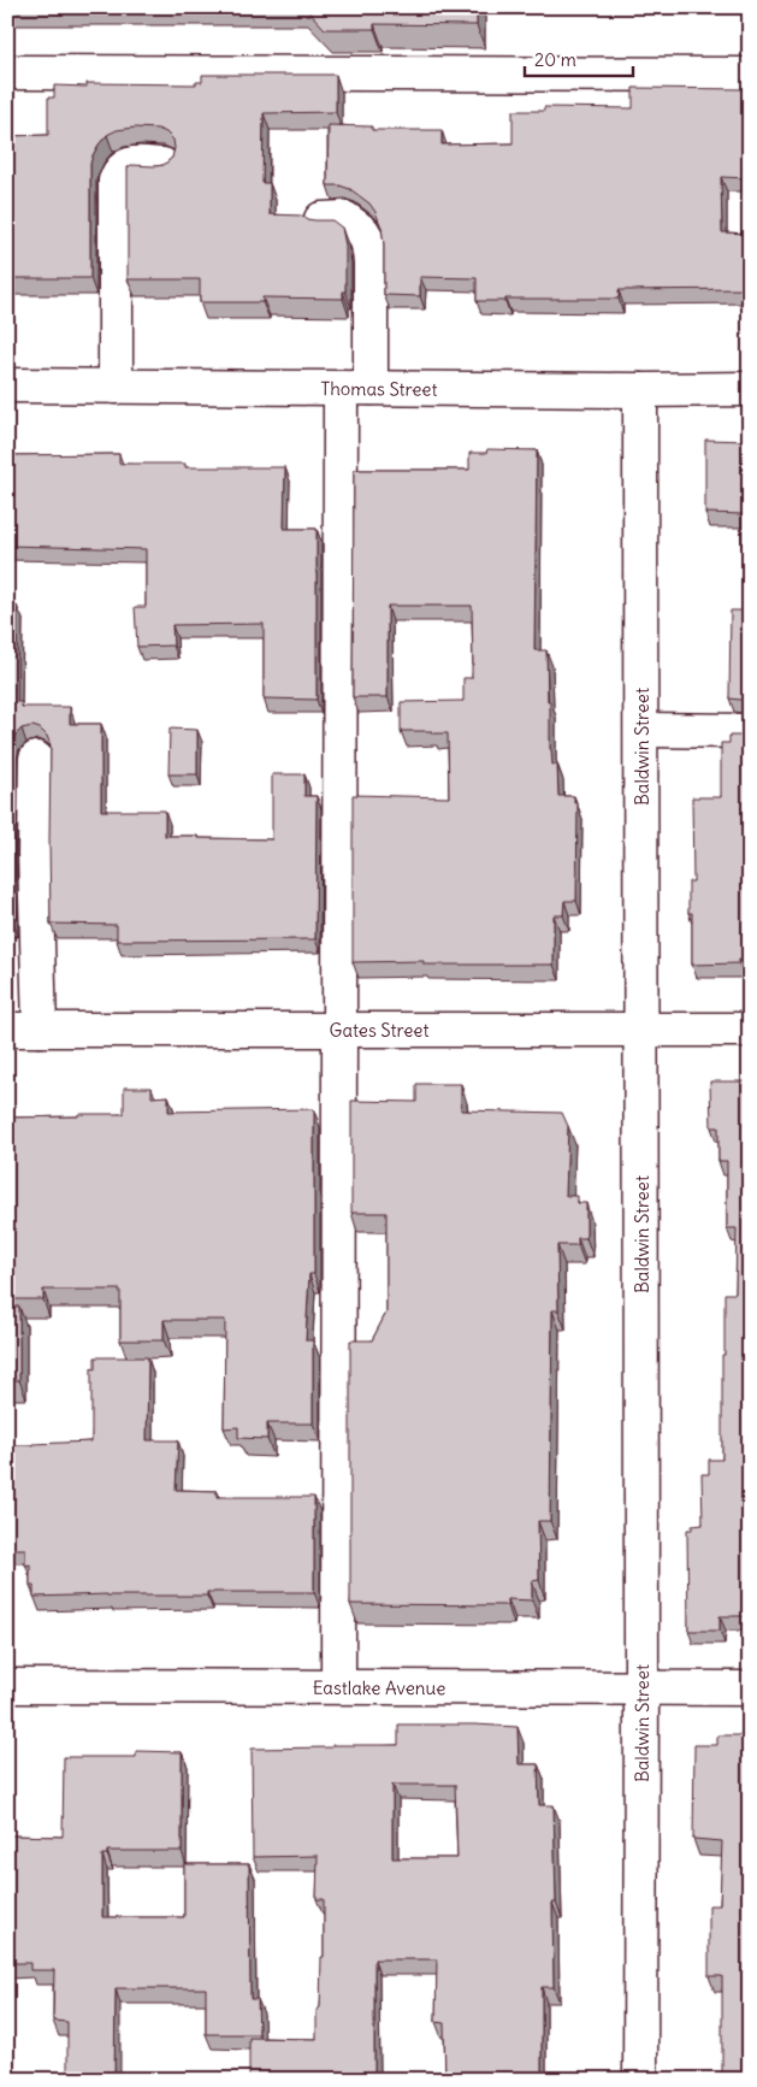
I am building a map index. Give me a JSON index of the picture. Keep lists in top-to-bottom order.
{
  "streets": {
    "street": [
      "Thomas Street",
      "Baldwin Street",
      "Gates Street",
      "Eastlake Avenue"
    ]
  },
  "crossings": [
    ["Thomas Street", "Baldwin Street"],
    ["Baldwin Street", "Gates Street"],
    ["Baldwin Street", "Eastlake Avenue"]
  ],
  "scale_bar": "20 m"
}
